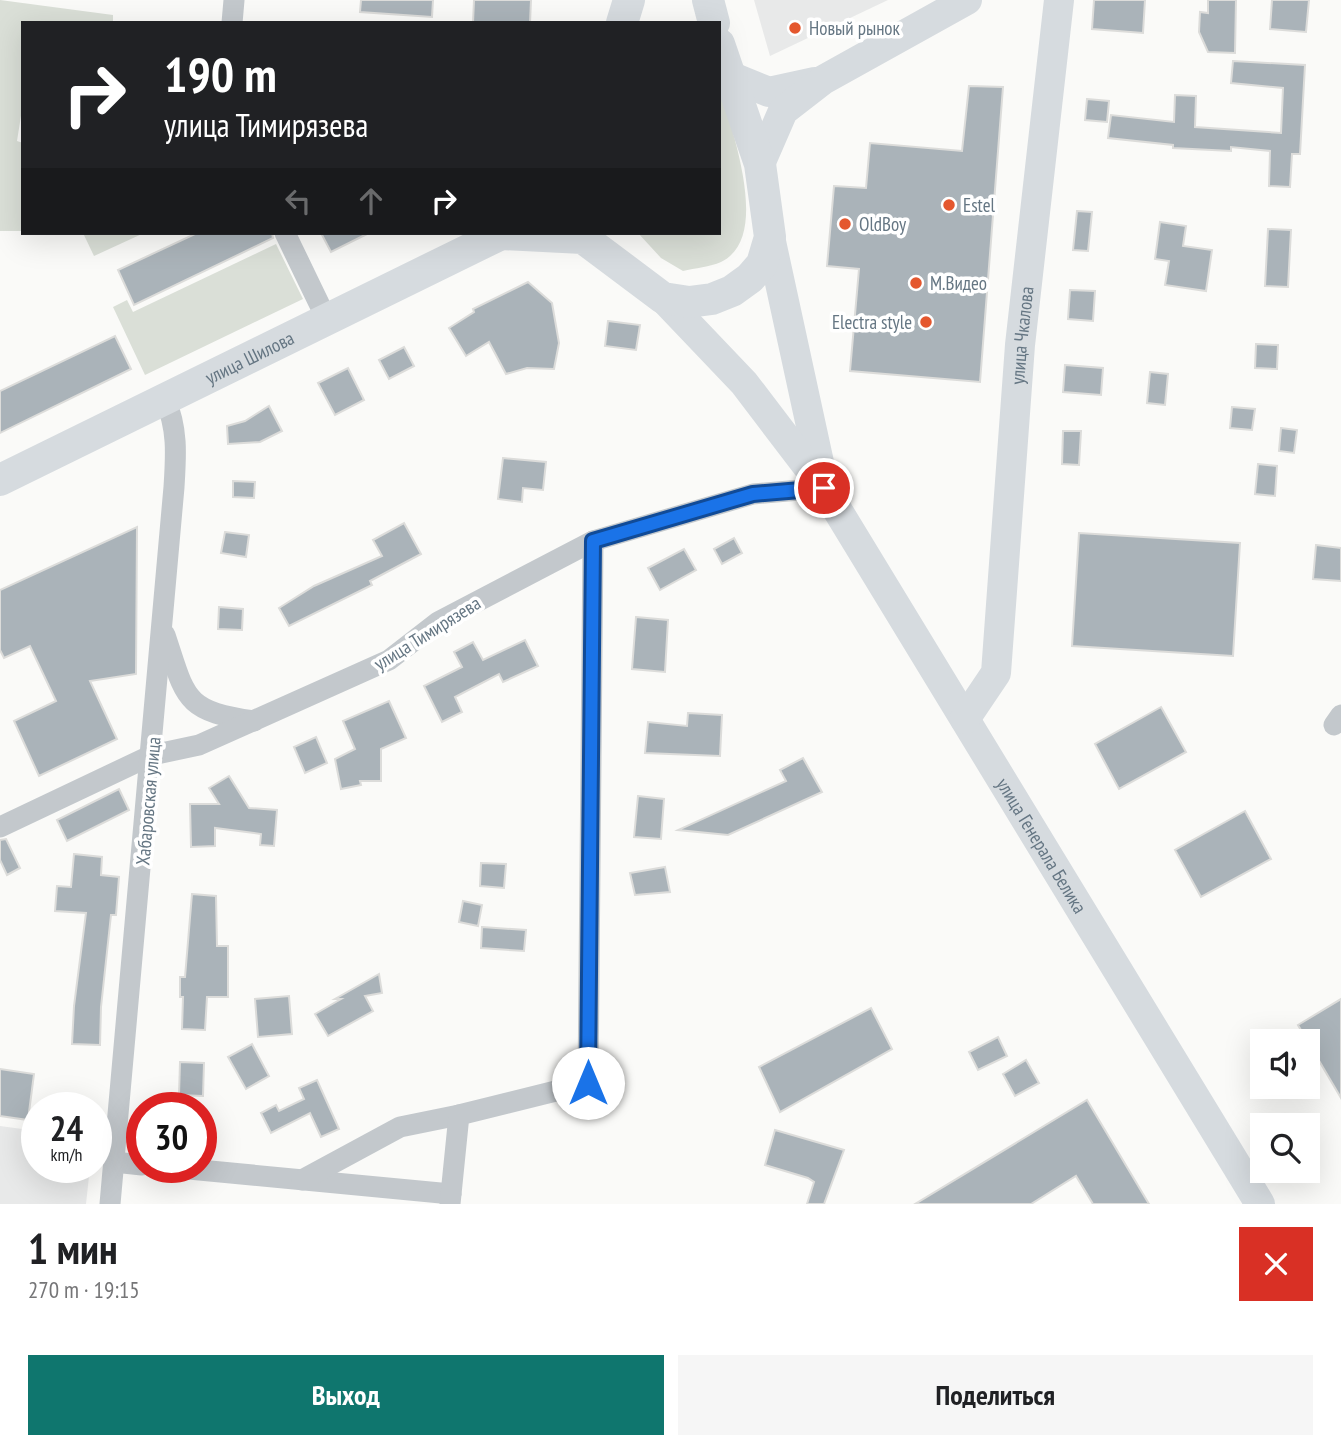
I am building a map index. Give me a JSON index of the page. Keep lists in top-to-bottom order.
{
  "streets": {
    "main road": ["улица Чкалова", "улица Шилова", "улица Генерала Белика"],
    "street": ["улица Тимирязева", "Хабаровская улица"]
  },
  "crossings": [
    ["улица Чкалова", "улица Генерала Белика"],
    ["улица Шилова", "Хабаровская улица"],
    ["улица Тимирязева", "Хабаровская улица"],
    ["улица Тимирязева", "улица Генерала Белика"]
  ],
  "places": [
    "Новый рынок",
    "Estel",
    "OldBoy",
    "М.Видео",
    "Electra style"
  ],
  "page": {
    "turn": ["190 m", "улица Тимирязева"],
    "speed": "24 km/h",
    "limit": "30",
    "heading": ["1 мин", "270 m · 19:15"],
    "buttons": ["Выход", "Поделиться"]
  }
}
